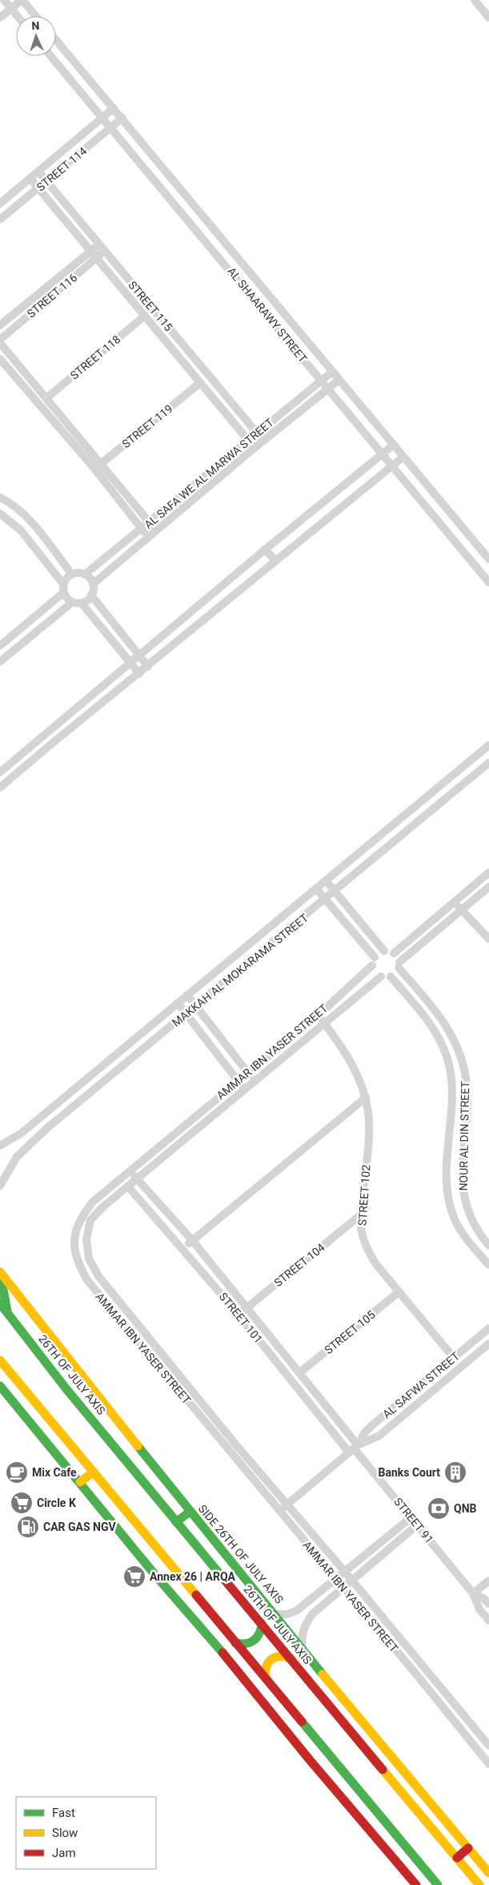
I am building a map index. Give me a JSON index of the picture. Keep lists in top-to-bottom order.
{
  "streets": {
    "main road": ["26TH OF JULY AXIS", "SIDE 26TH OF JULY AXIS"],
    "street": [
      "STREET 114",
      "STREET 116",
      "STREET 115",
      "AL SHAARAWY STREET",
      "STREET 118",
      "STREET 119",
      "AL SAFA WE AL MARWA STREET",
      "MAKKAH AL MOKARAMA STREET",
      "AMMAR IBN YASER STREET",
      "NOUR AL DIN STREET",
      "STREET 102",
      "STREET 104",
      "STREET 101",
      "STREET 105",
      "AL SAFWA STREET",
      "STREET 91"
    ]
  },
  "crossings": [
    ["STREET 114", "STREET 115"],
    ["STREET 114", "AL SHAARAWY STREET"],
    ["STREET 116", "STREET 115"],
    ["STREET 115", "STREET 118"],
    ["STREET 115", "STREET 119"],
    ["STREET 115", "AL SAFA WE AL MARWA STREET"],
    ["AL SHAARAWY STREET", "AL SAFA WE AL MARWA STREET"],
    ["AMMAR IBN YASER STREET", "NOUR AL DIN STREET"],
    ["AMMAR IBN YASER STREET", "STREET 102"],
    ["AMMAR IBN YASER STREET", "STREET 101"],
    ["AMMAR IBN YASER STREET", "AL SAFWA STREET"],
    ["STREET 102", "STREET 104"],
    ["STREET 102", "STREET 105"],
    ["STREET 102", "AL SAFWA STREET"],
    ["STREET 104", "STREET 101"],
    ["STREET 101", "STREET 105"],
    ["STREET 101", "AL SAFWA STREET"],
    ["STREET 101", "STREET 91"],
    ["AL SAFWA STREET", "STREET 91"]
  ],
  "places": {
    "cafe": ["Mix Cafe"],
    "building": ["Banks Court"],
    "supermarket": ["Circle K", "Annex 26 | ARQA"],
    "bank": ["QNB"],
    "fuel station": ["CAR GAS NGV"]
  },
  "legend": ["Fast", "Slow", "Jam"],
  "north": "top"
}
